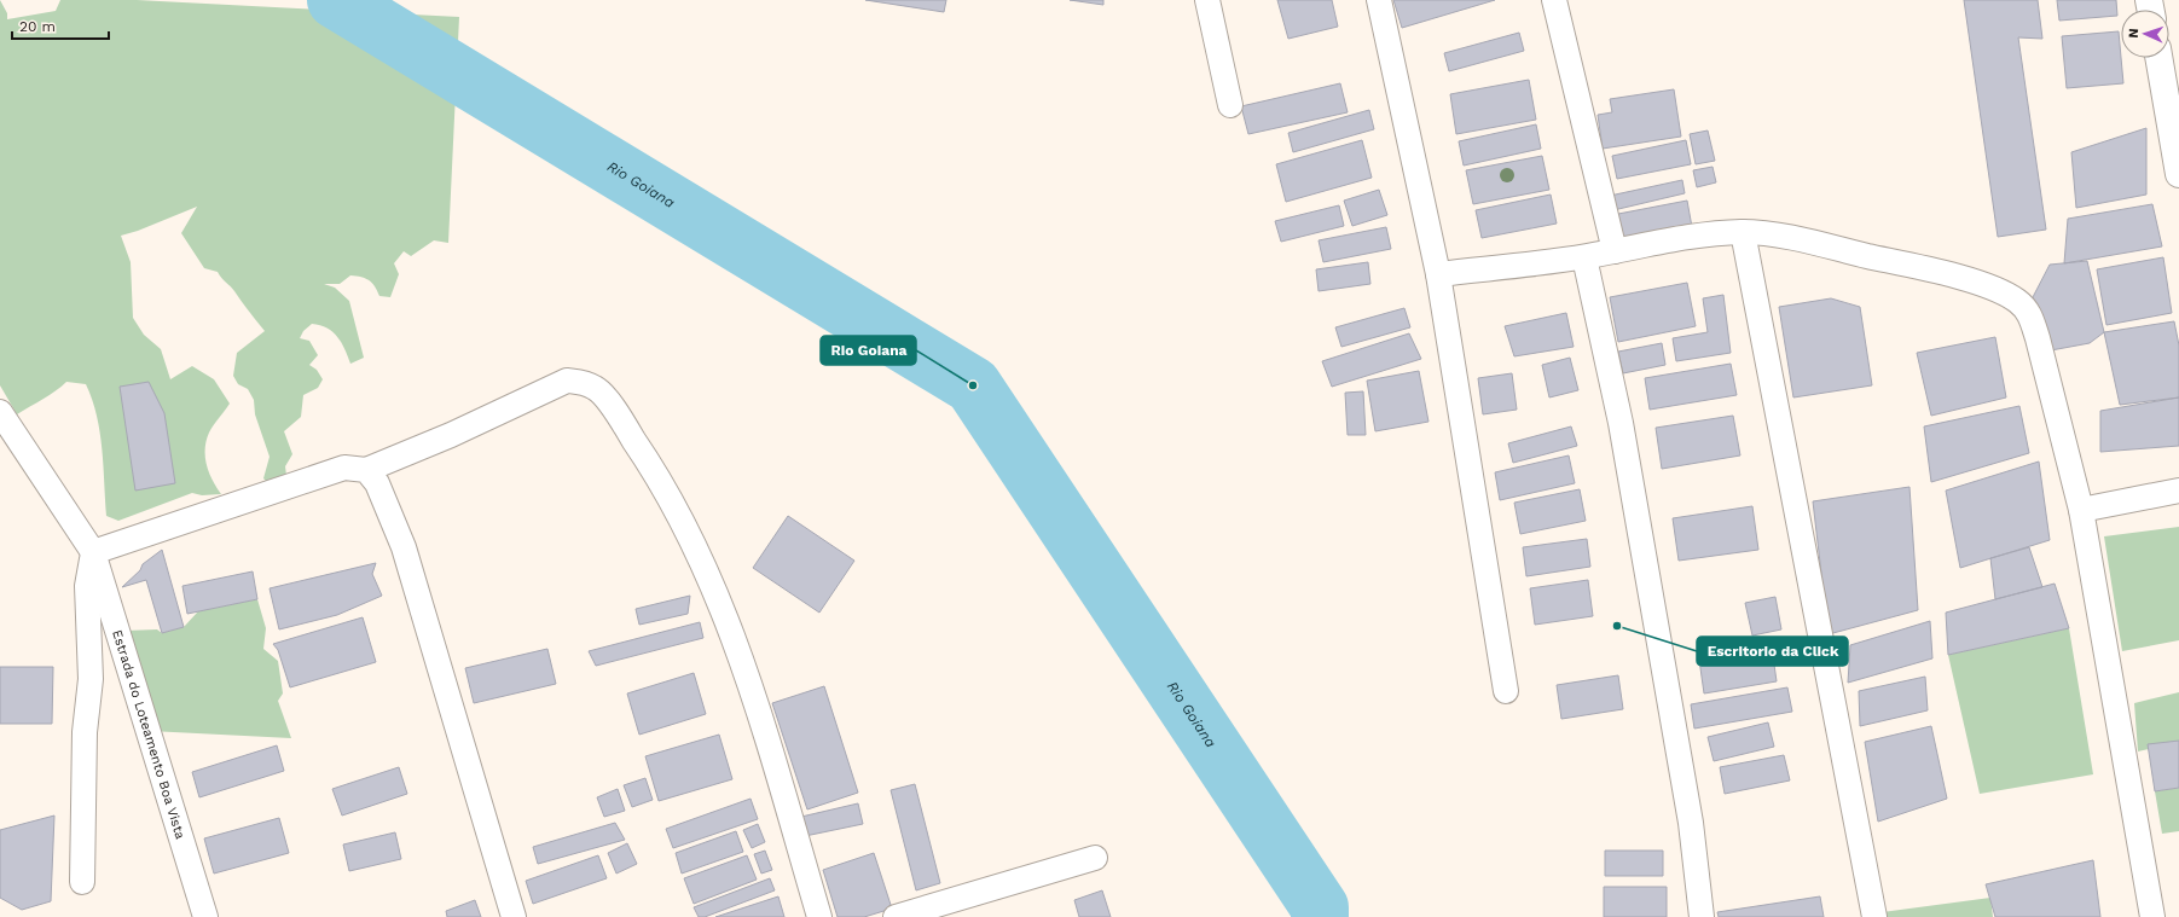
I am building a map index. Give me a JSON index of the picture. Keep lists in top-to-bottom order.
{
  "streets": {
    "street": ["Estrada do Loteamento Boa Vista"]
  },
  "water": ["Rio Goiana"],
  "places": ["Rio Goiana", "Escritorio da Click"],
  "scale_bar": "20 m",
  "north": "left"
}
